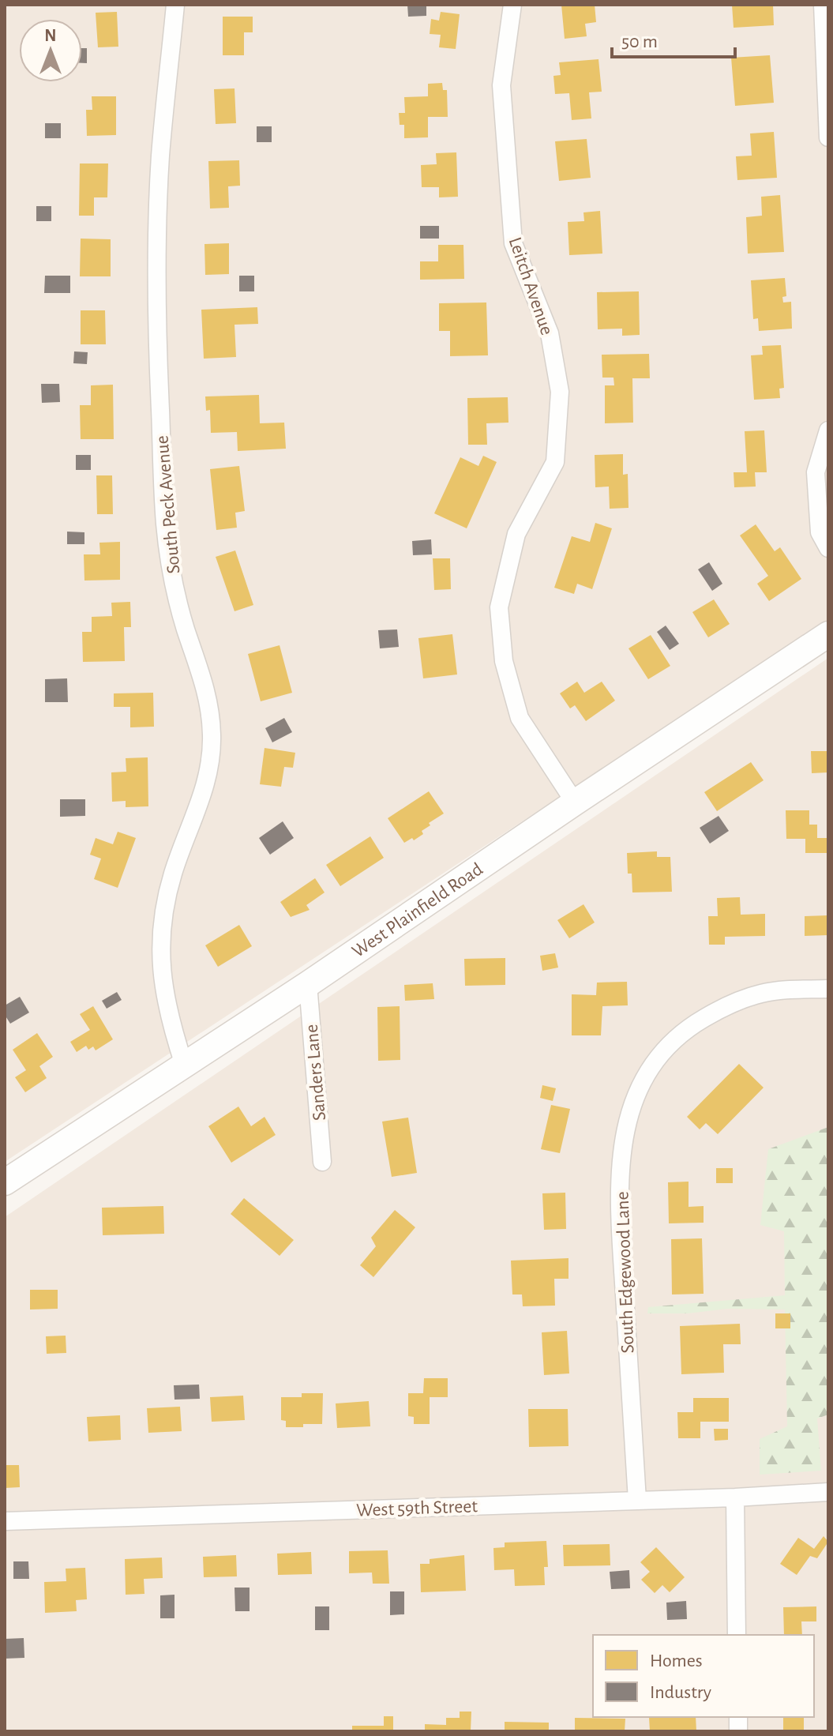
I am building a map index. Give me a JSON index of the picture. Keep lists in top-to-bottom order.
{
  "streets": {
    "main road": ["West Plainfield Road"],
    "street": [
      "Leitch Avenue",
      "South Peck Avenue",
      "Sanders Lane",
      "South Edgewood Lane",
      "West 59th Street"
    ]
  },
  "crossings": [
    ["Leitch Avenue", "West Plainfield Road"],
    ["South Peck Avenue", "West Plainfield Road"],
    ["West Plainfield Road", "Sanders Lane"],
    ["South Edgewood Lane", "West 59th Street"]
  ],
  "legend": ["Homes", "Industry"],
  "scale_bar": "50 m",
  "north": "top"
}
